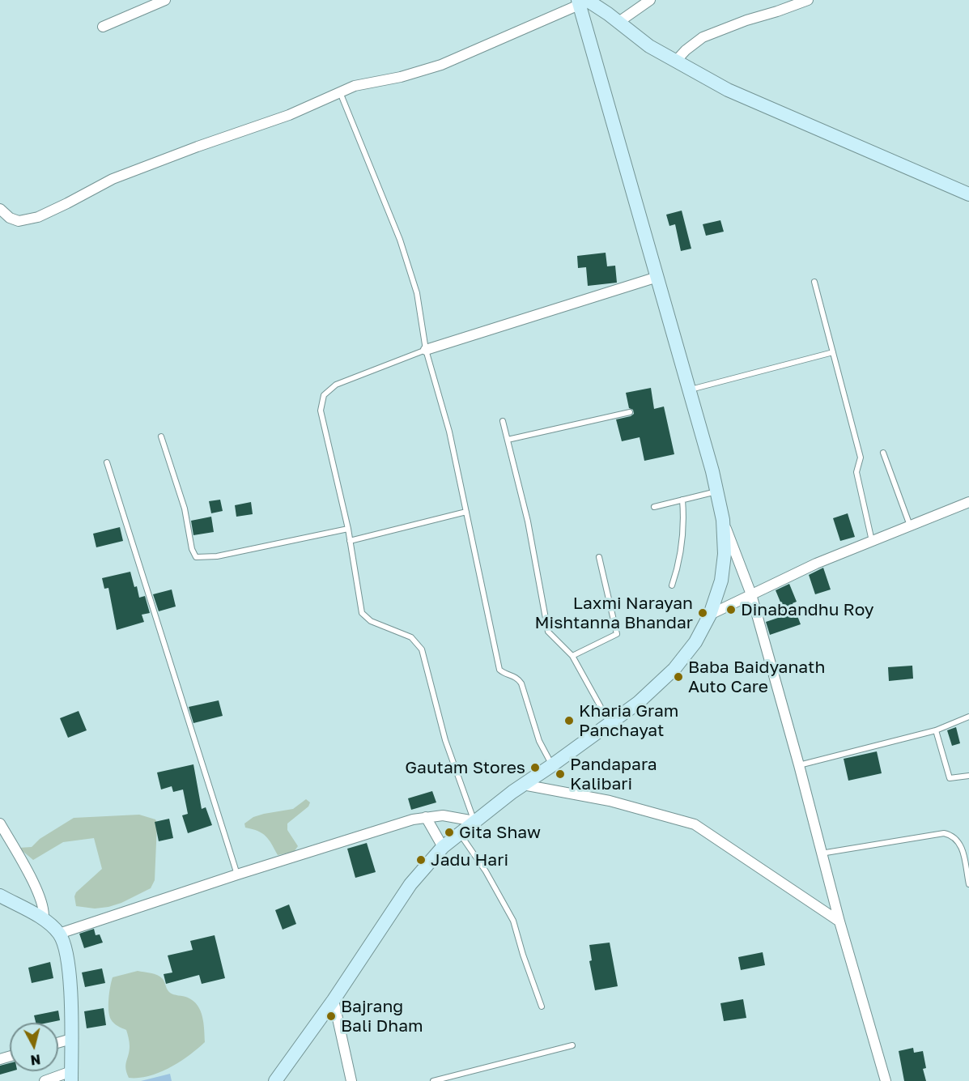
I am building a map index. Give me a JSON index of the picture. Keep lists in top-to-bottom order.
{
  "places": [
    "Dinabandhu Roy",
    "Laxmi Narayan Mishtanna Bhandar",
    "Baba Baidyanath Auto Care",
    "Kharia Gram Panchayat",
    "Gautam Stores",
    "Pandapara Kalibari",
    "Gita Shaw",
    "Jadu Hari",
    "Bajrang Bali Dham"
  ],
  "north": "bottom"
}
